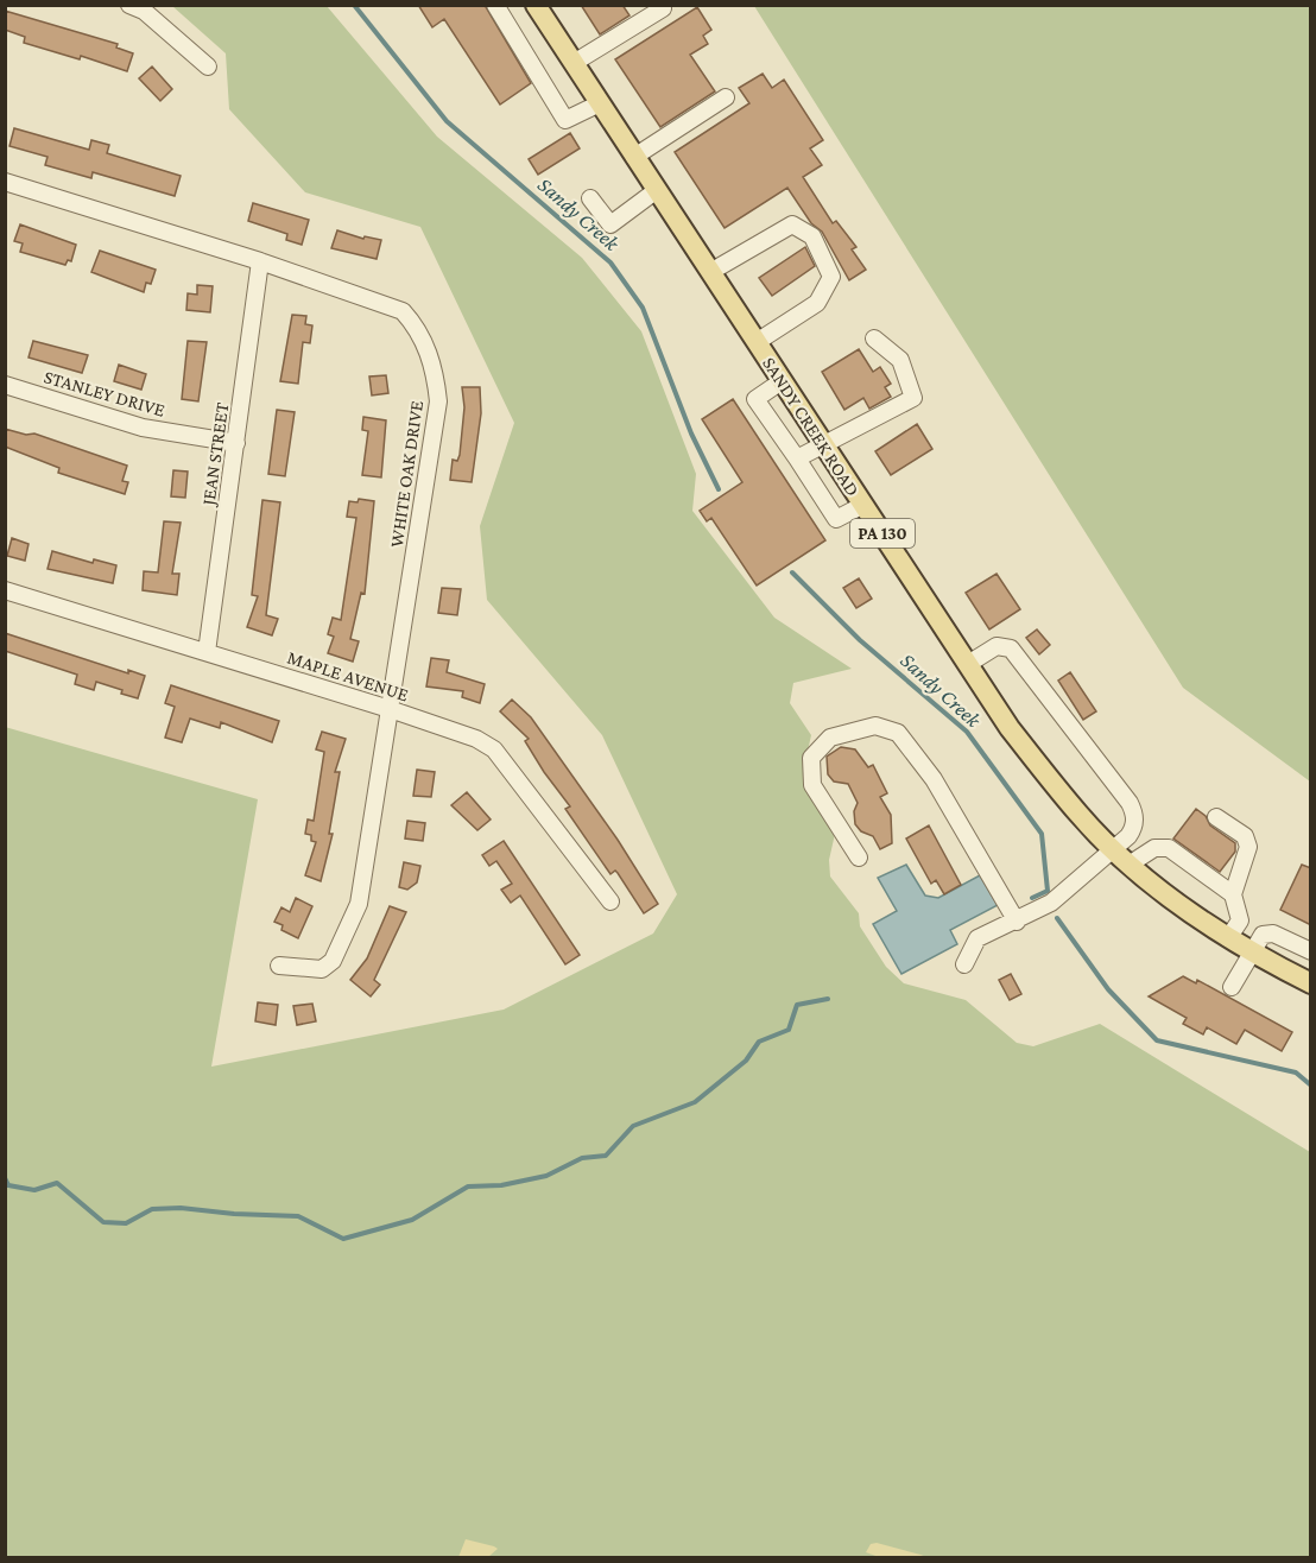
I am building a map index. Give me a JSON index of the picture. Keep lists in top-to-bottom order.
{
  "streets": {
    "main road": ["SANDY CREEK ROAD", "PA 130"],
    "street": [
      "STANLEY DRIVE",
      "JEAN STREET",
      "WHITE OAK DRIVE",
      "MAPLE AVENUE"
    ]
  },
  "crossings": [
    ["STANLEY DRIVE", "JEAN STREET"],
    ["JEAN STREET", "WHITE OAK DRIVE"],
    ["JEAN STREET", "MAPLE AVENUE"],
    ["WHITE OAK DRIVE", "MAPLE AVENUE"]
  ],
  "water": ["Sandy Creek"]
}
